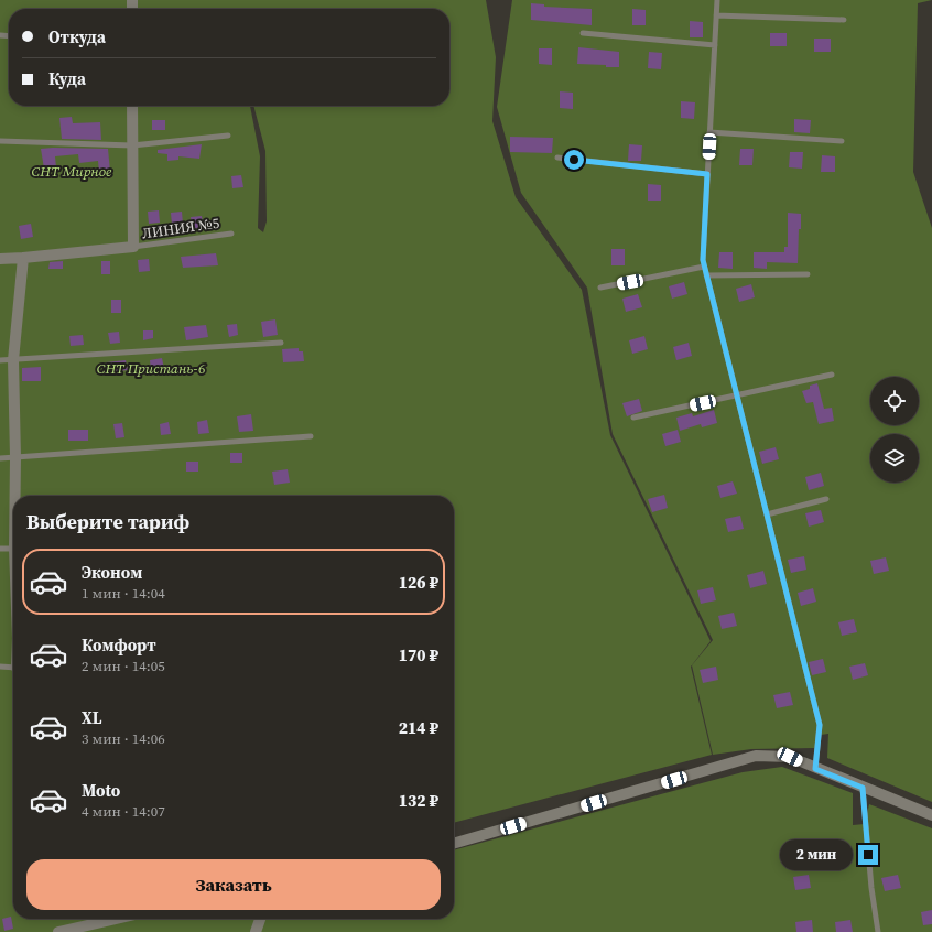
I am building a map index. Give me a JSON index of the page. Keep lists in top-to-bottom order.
{
  "streets": {
    "lane": ["ЛИНИЯ №5"]
  },
  "parks": ["СНТ Мирное", "СНТ Пристань-6"],
  "page": {
    "banner": ["Откуда", "Куда"],
    "heading": "Выберите тариф",
    "list": [
      {
        "name": "Эконом",
        "note": "1 мин · 14:04",
        "value": "126 ₽"
      },
      {
        "name": "Комфорт",
        "note": "2 мин · 14:05",
        "value": "170 ₽"
      },
      {
        "name": "XL",
        "note": "3 мин · 14:06",
        "value": "214 ₽"
      },
      {
        "name": "Moto",
        "note": "4 мин · 14:07",
        "value": "132 ₽"
      }
    ],
    "bubble": "2 мин",
    "buttons": "Заказать"
  }
}
